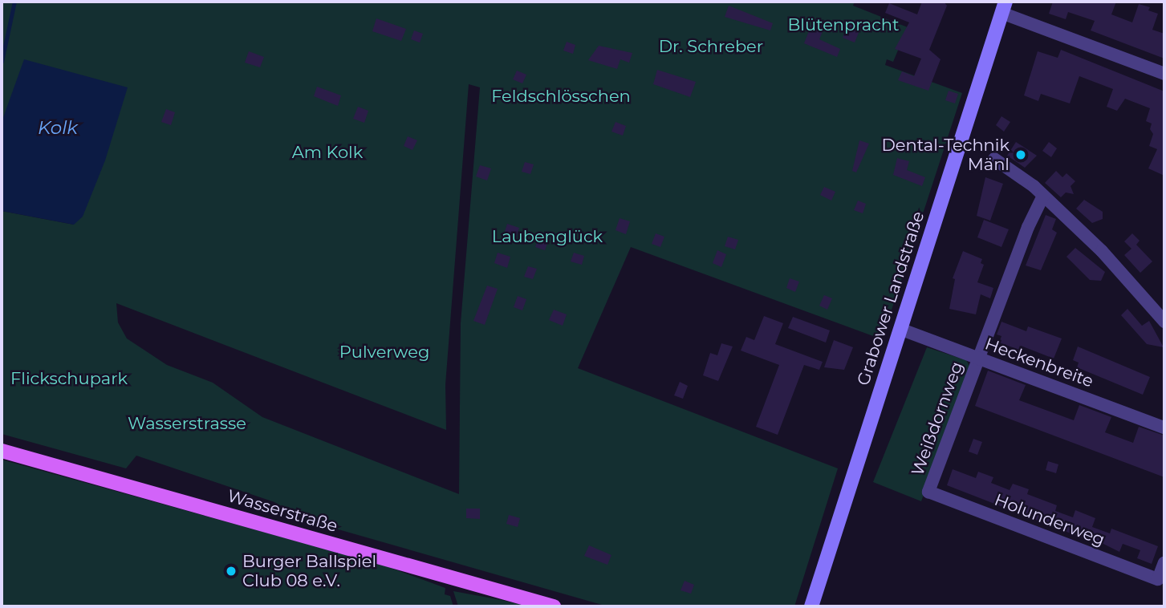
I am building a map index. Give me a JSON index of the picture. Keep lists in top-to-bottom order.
{
  "streets": {
    "main road": ["Grabower Landstraße", "Wasserstraße"],
    "street": ["Heckenbreite", "Weißdornweg", "Holunderweg"]
  },
  "crossings": [
    ["Grabower Landstraße", "Heckenbreite"],
    ["Heckenbreite", "Weißdornweg"],
    ["Weißdornweg", "Holunderweg"]
  ],
  "water": ["Kolk"],
  "parks": [
    "Blütenpracht",
    "Dr. Schreber",
    "Feldschlösschen",
    "Am Kolk",
    "Laubenglück",
    "Pulverweg",
    "Flickschupark",
    "Wasserstrasse"
  ],
  "places": ["Dental-Technik Mänl", "Burger Ballspiel Club 08 e.V."]
}
